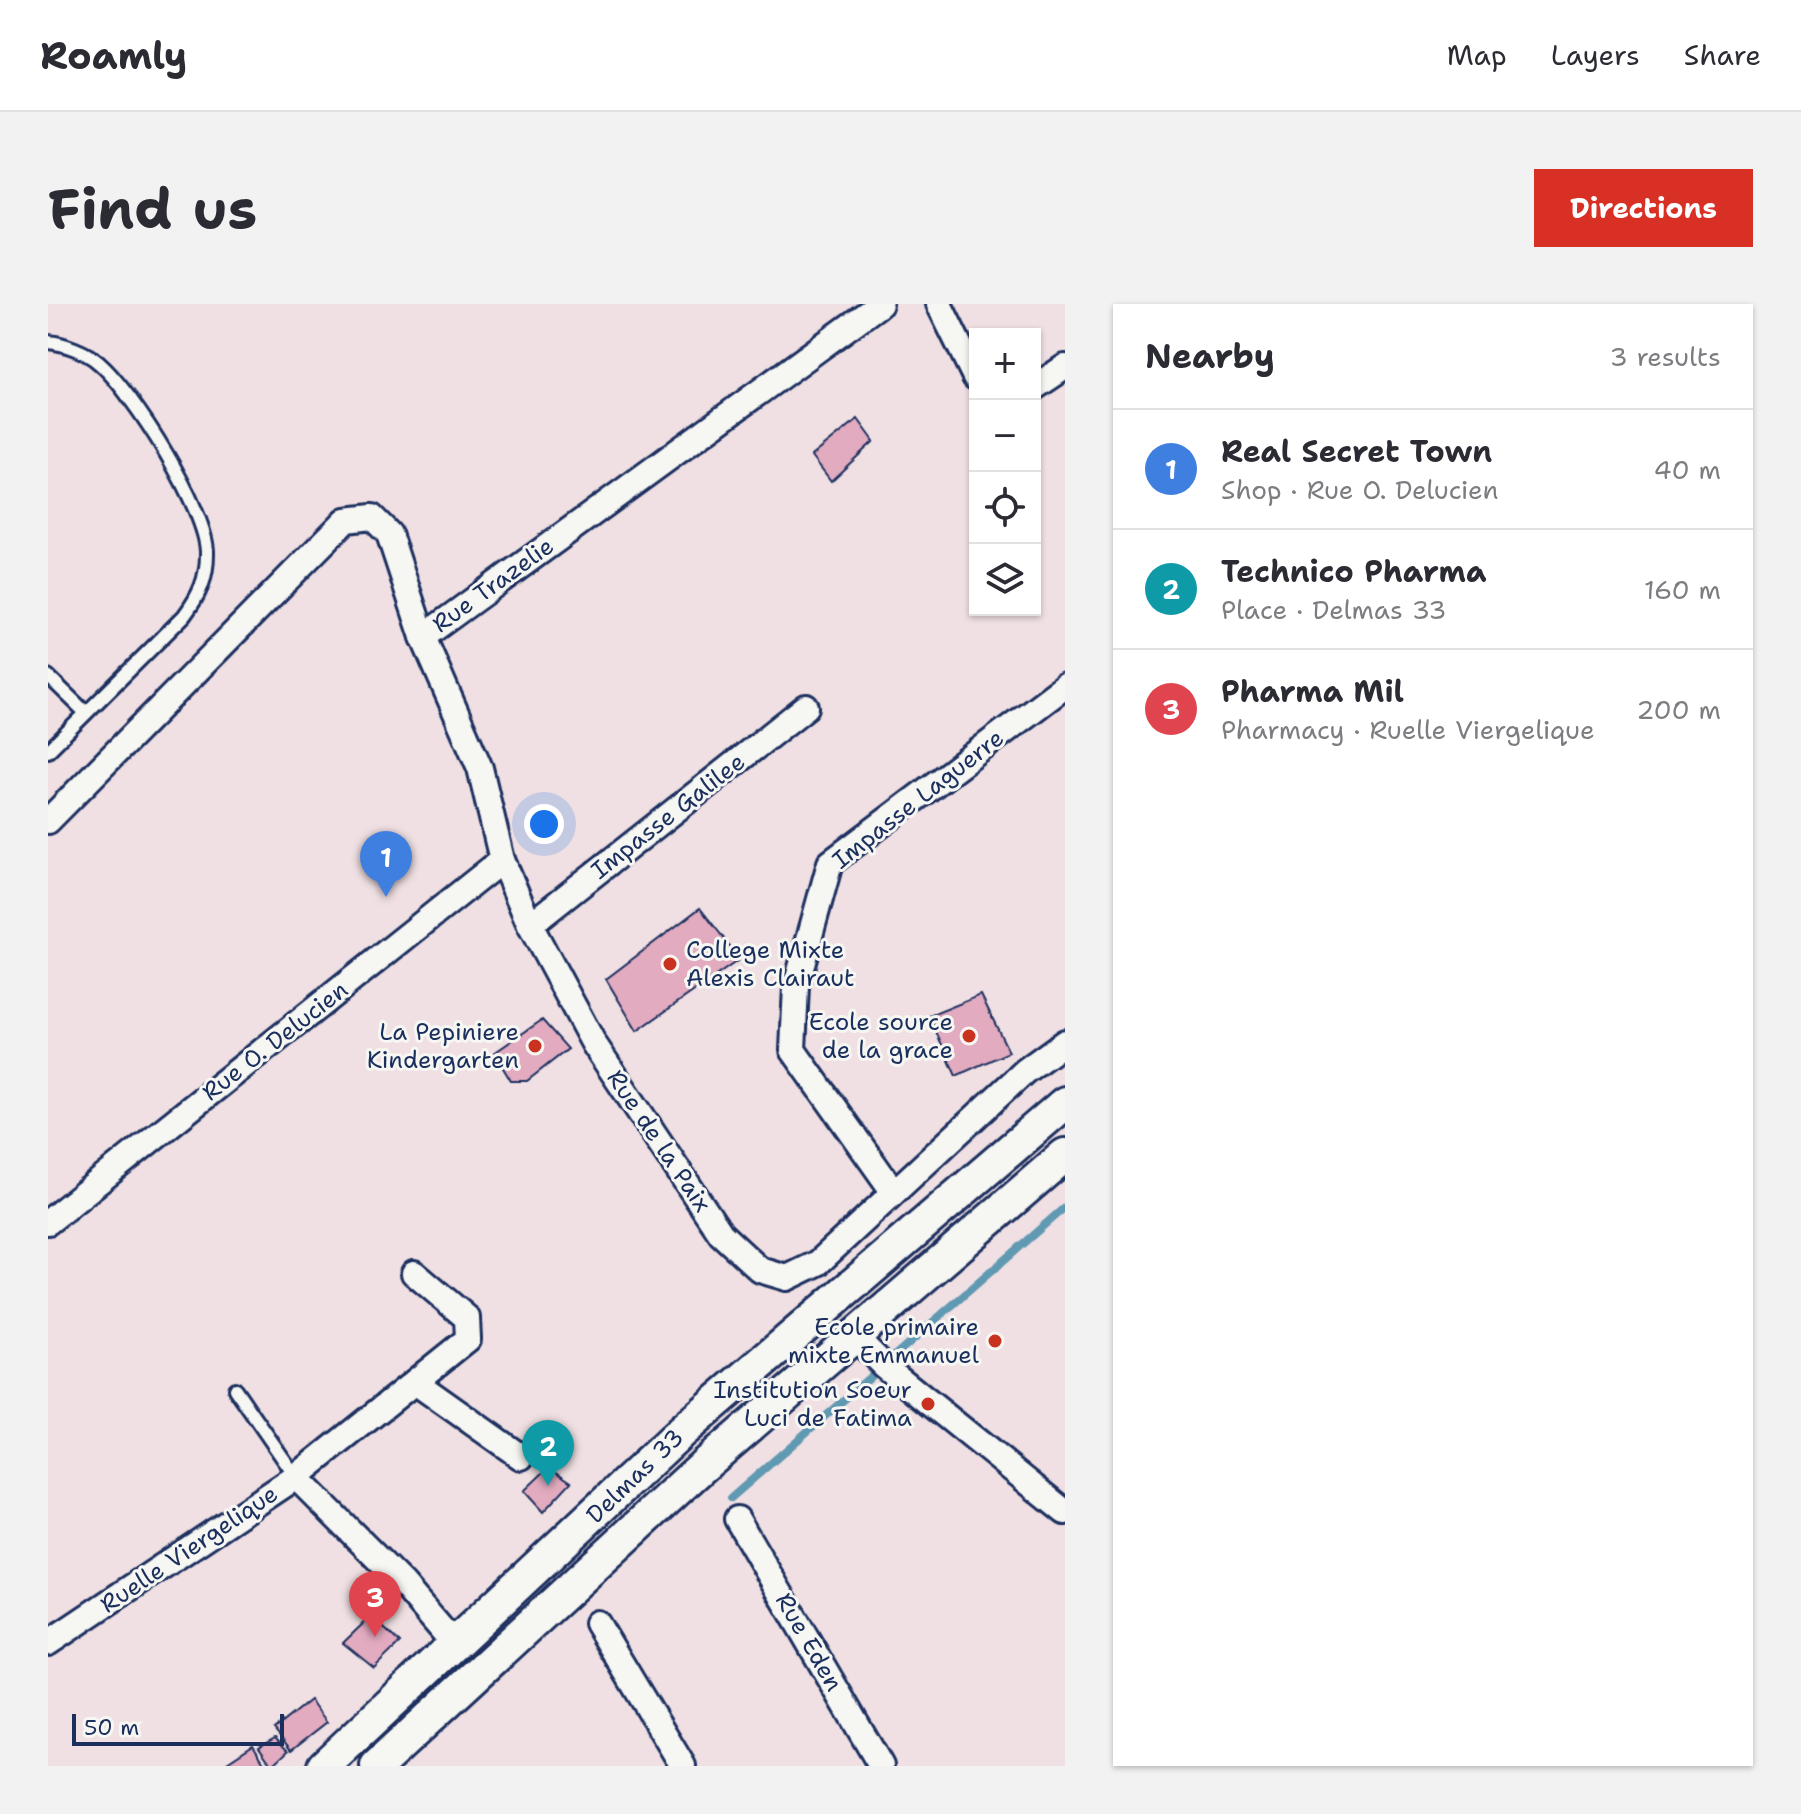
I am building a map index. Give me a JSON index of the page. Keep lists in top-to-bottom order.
{
  "streets": {
    "main road": ["Delmas 33"],
    "street": [
      "Rue Trazelie",
      "Impasse Laguerre",
      "Impasse Galilee",
      "Rue O. Delucien",
      "Rue de la Paix",
      "Ruelle Viergelique",
      "Rue Eden"
    ]
  },
  "crossings": [
    ["Rue Trazelie", "Rue de la Paix"],
    ["Impasse Laguerre", "Rue de la Paix"],
    ["Impasse Galilee", "Rue de la Paix"],
    ["Rue O. Delucien", "Rue de la Paix"],
    ["Delmas 33", "Ruelle Viergelique"]
  ],
  "places": [
    "College Mixte Alexis Clairaut",
    "Ecole source de la grace",
    "La Pepiniere Kindergarten",
    "Ecole primaire mixte Emmanuel",
    "Institution Soeur Luci de Fatima"
  ],
  "scale_bar": "50 m",
  "page": {
    "header": "Roamly",
    "nav": ["Map", "Layers", "Share"],
    "buttons": "Directions",
    "title": "Find us",
    "heading": ["Nearby", "3 results"],
    "map_buttons": ["+", "−"],
    "list": [
      {
        "mark": "1",
        "name": "Real Secret Town",
        "note": "Shop · Rue O. Delucien",
        "value": "40 m"
      },
      {
        "mark": "2",
        "name": "Technico Pharma",
        "note": "Place · Delmas 33",
        "value": "160 m"
      },
      {
        "mark": "3",
        "name": "Pharma Mil",
        "note": "Pharmacy · Ruelle Viergelique",
        "value": "200 m"
      }
    ],
    "pins": ["1", "2", "3"],
    "scale": "50 m"
  }
}
